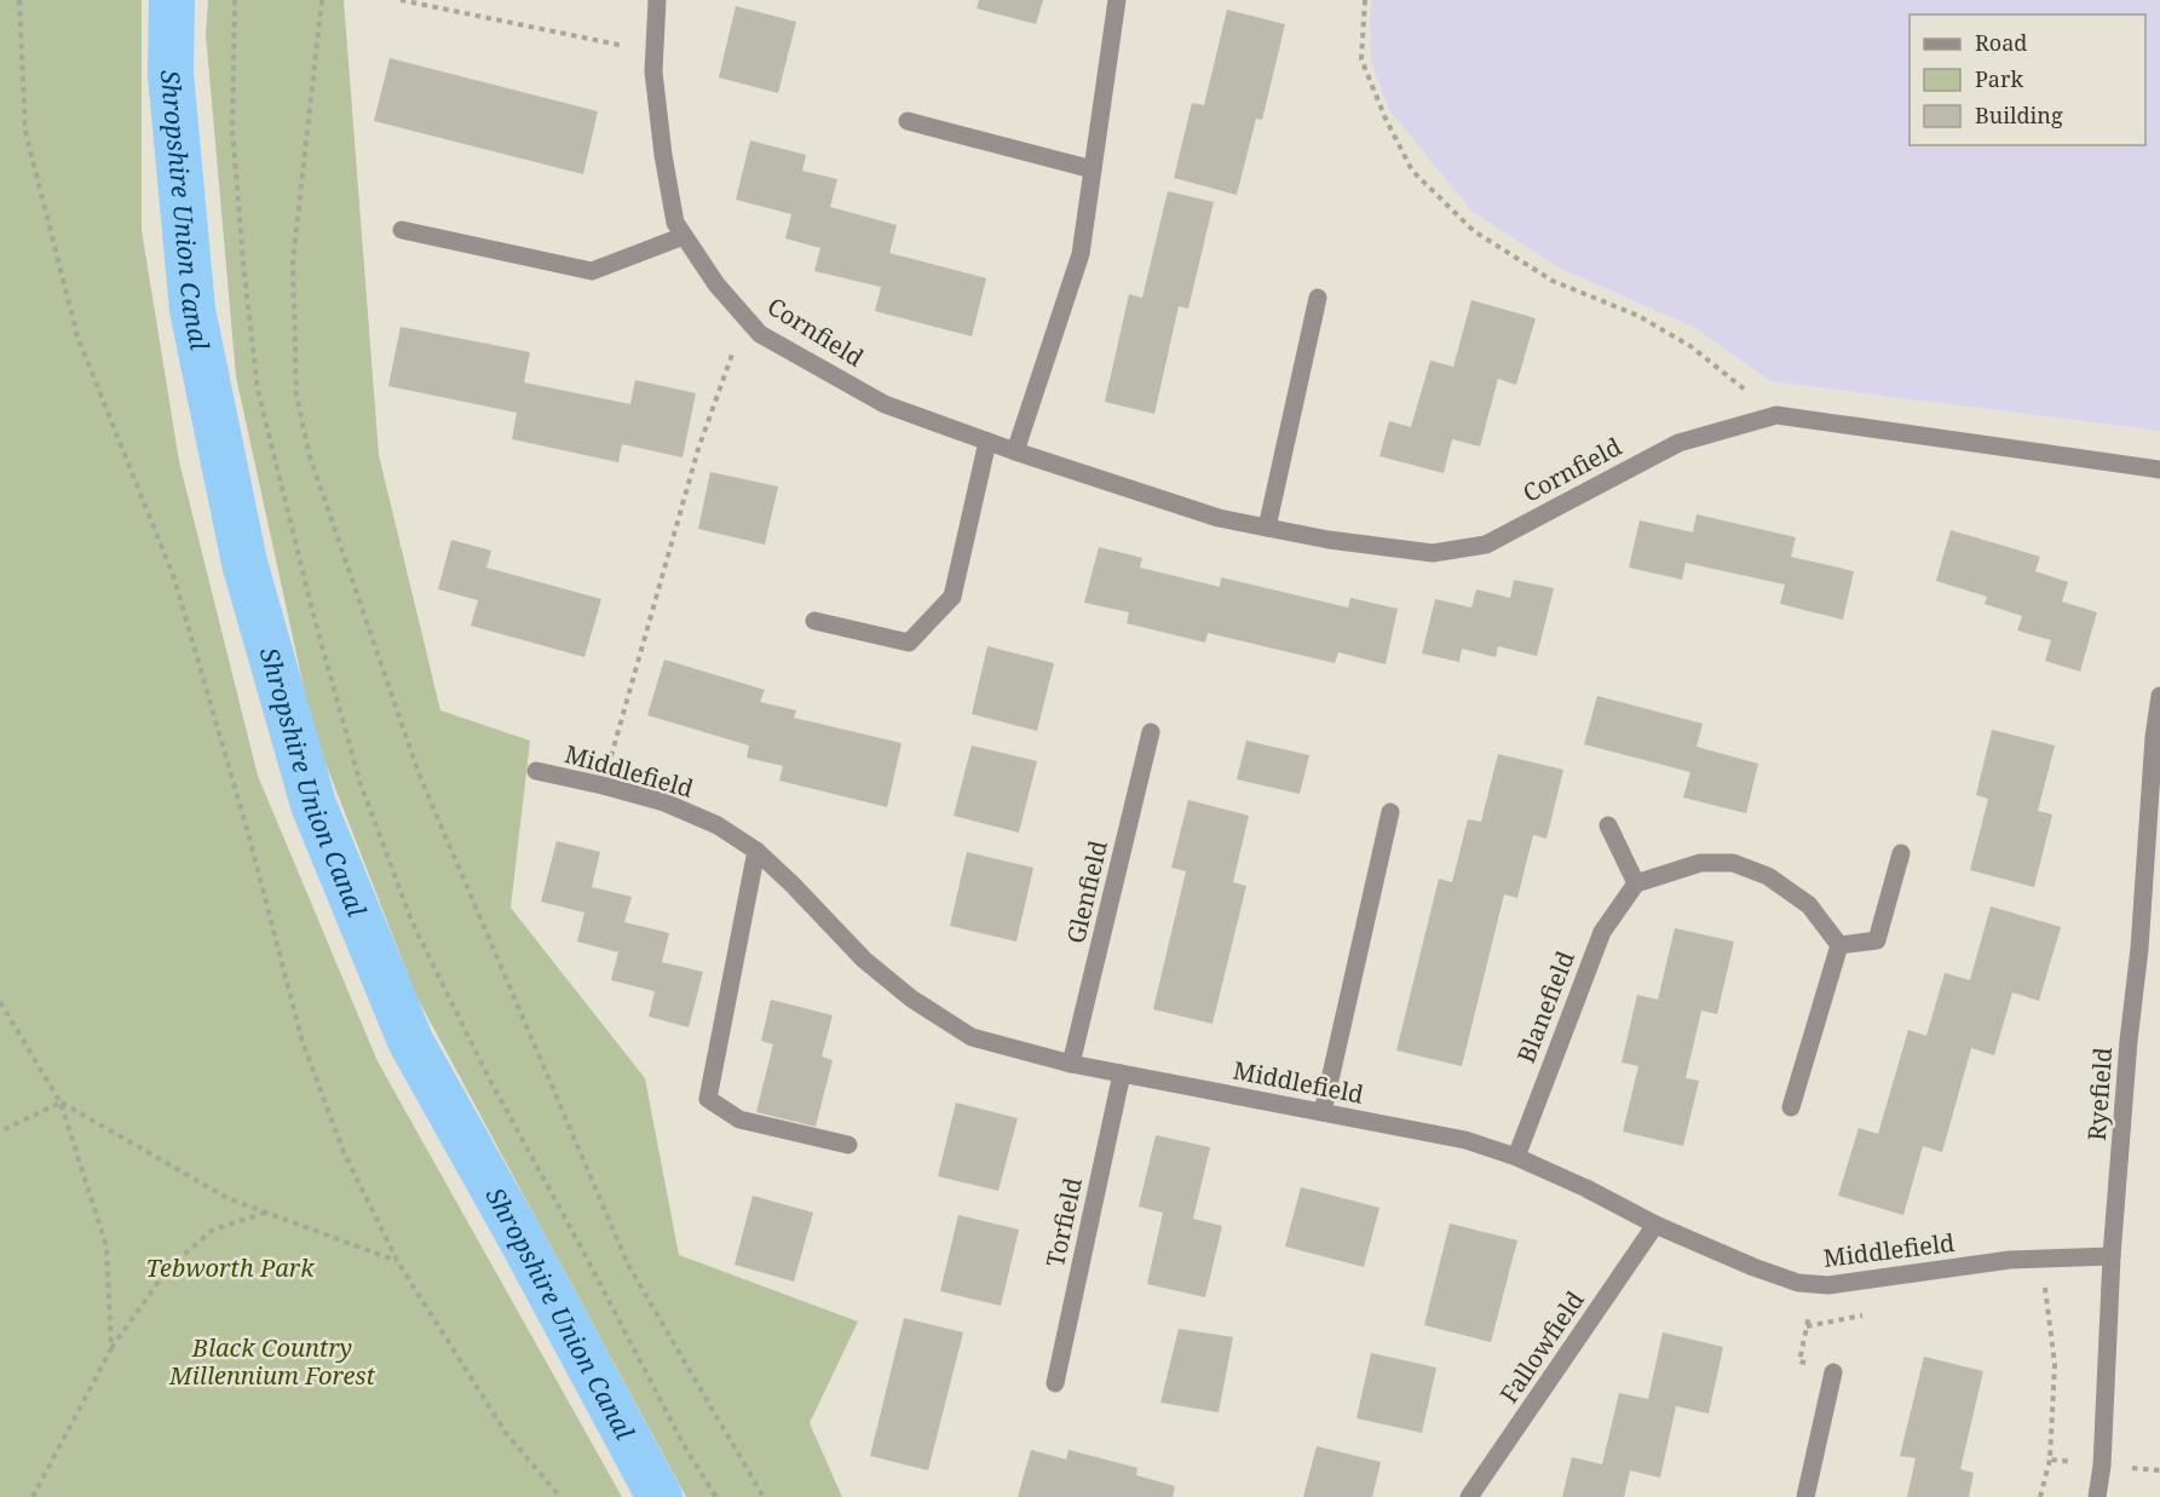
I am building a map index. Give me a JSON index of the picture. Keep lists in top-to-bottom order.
{
  "streets": {
    "street": [
      "Cornfield",
      "Middlefield",
      "Glenfield",
      "Blanefield",
      "Ryefield",
      "Torfield",
      "Fallowfield"
    ]
  },
  "crossings": [
    ["Middlefield", "Glenfield"],
    ["Middlefield", "Blanefield"],
    ["Middlefield", "Ryefield"],
    ["Middlefield", "Torfield"],
    ["Middlefield", "Fallowfield"]
  ],
  "water": ["Shropshire Union Canal"],
  "parks": ["Tebworth Park", "Black Country Millennium Forest"],
  "legend": ["Road", "Park", "Building"]
}
